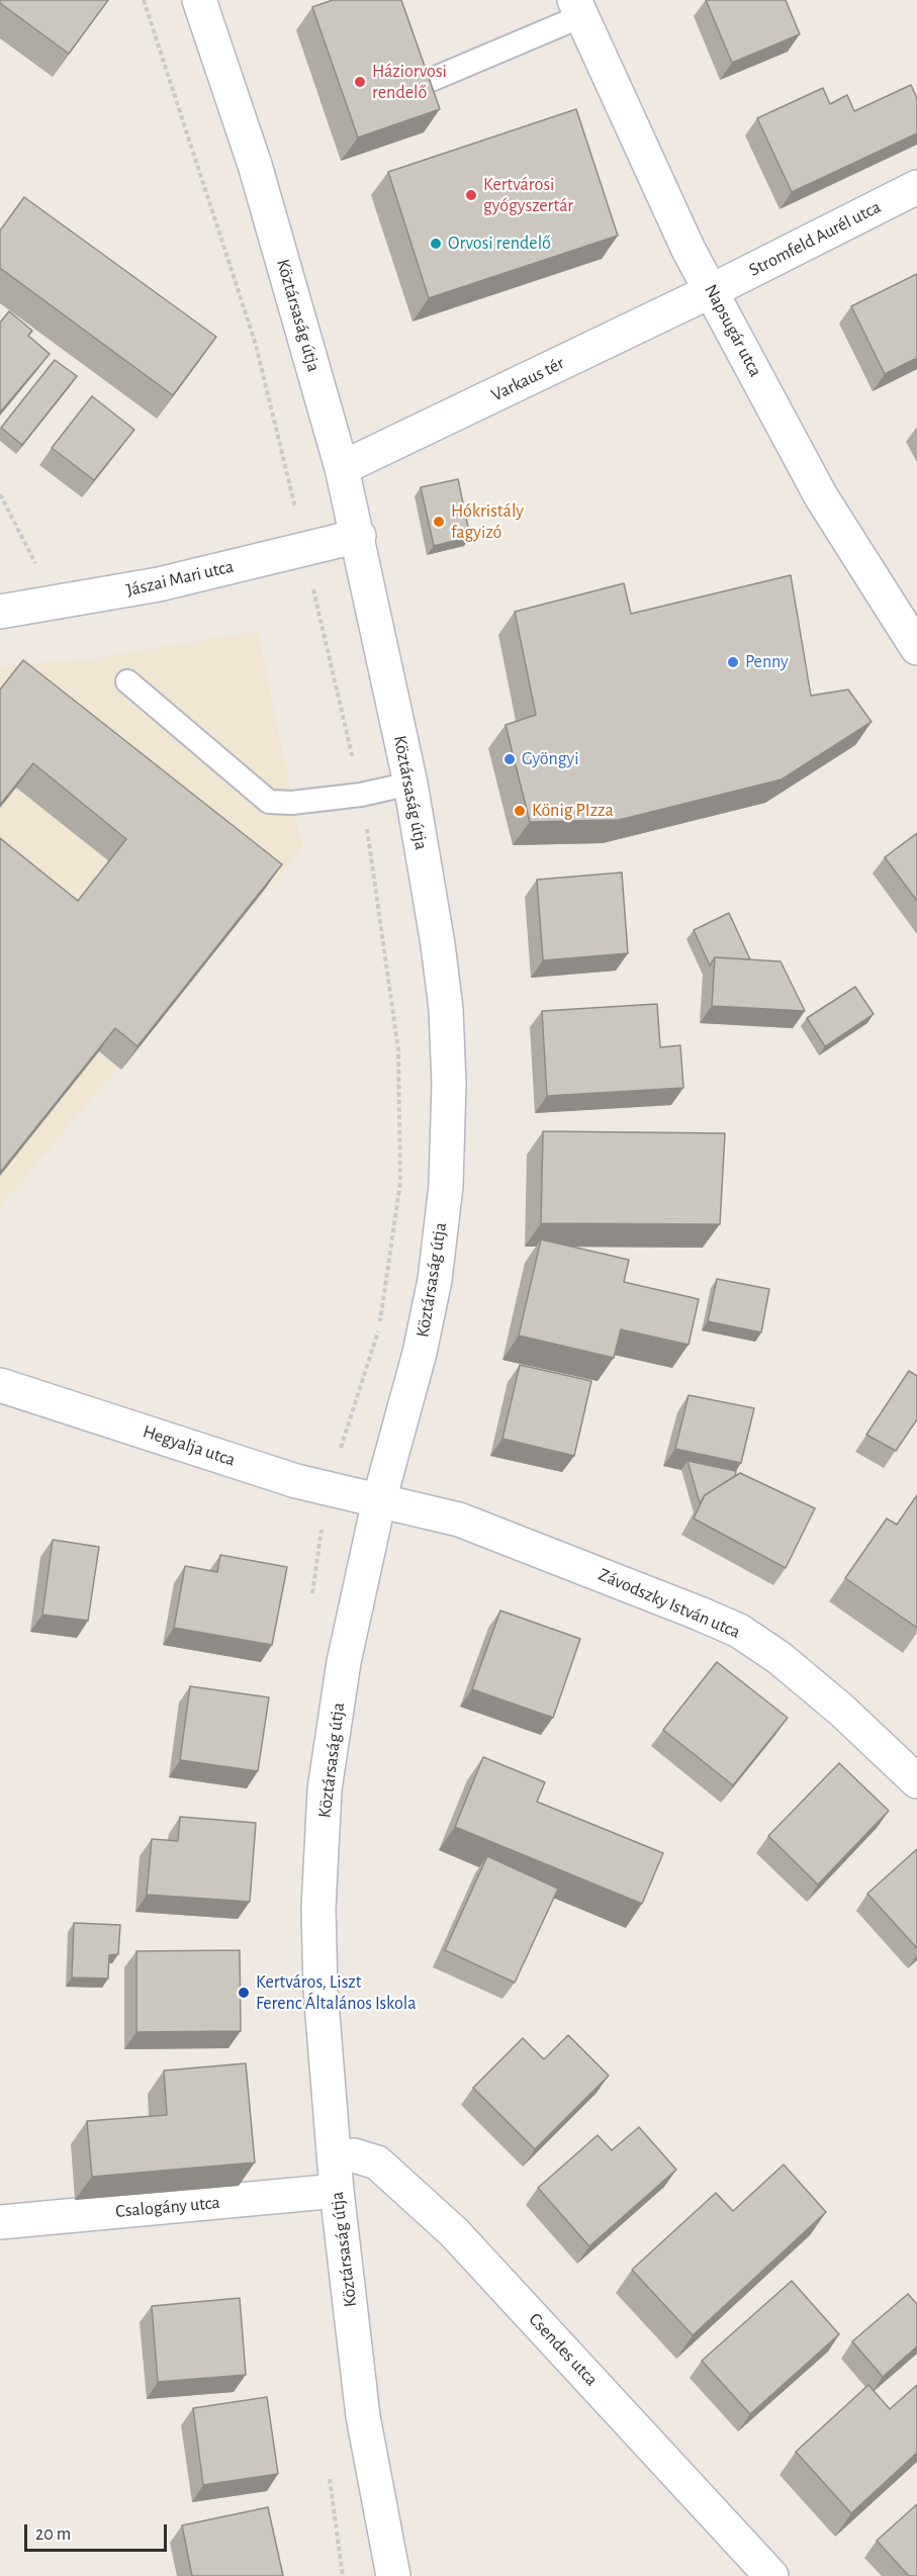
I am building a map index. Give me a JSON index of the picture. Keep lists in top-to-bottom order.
{
  "streets": {
    "street": [
      "Stromfeld Aurél utca",
      "Köztársaság útja",
      "Napsugár utca",
      "Varkaus tér",
      "Jászai Mari utca",
      "Hegyalja utca",
      "Závodszky István utca",
      "Csalogány utca",
      "Csendes utca"
    ]
  },
  "crossings": [
    ["Stromfeld Aurél utca", "Napsugár utca"],
    ["Stromfeld Aurél utca", "Varkaus tér"],
    ["Köztársaság útja", "Varkaus tér"],
    ["Köztársaság útja", "Jászai Mari utca"],
    ["Köztársaság útja", "Hegyalja utca"],
    ["Köztársaság útja", "Závodszky István utca"],
    ["Köztársaság útja", "Csalogány utca"],
    ["Köztársaság útja", "Csendes utca"],
    ["Napsugár utca", "Varkaus tér"],
    ["Hegyalja utca", "Závodszky István utca"]
  ],
  "places": [
    "Háziorvosi rendelő",
    "Kertvárosi gyógyszertár",
    "Orvosi rendelő",
    "Hókristály fagyizó",
    "Penny",
    "Gyöngyi",
    "König PIzza",
    "Kertváros, Liszt Ferenc Általános Iskola"
  ],
  "scale_bar": "20 m"
}
